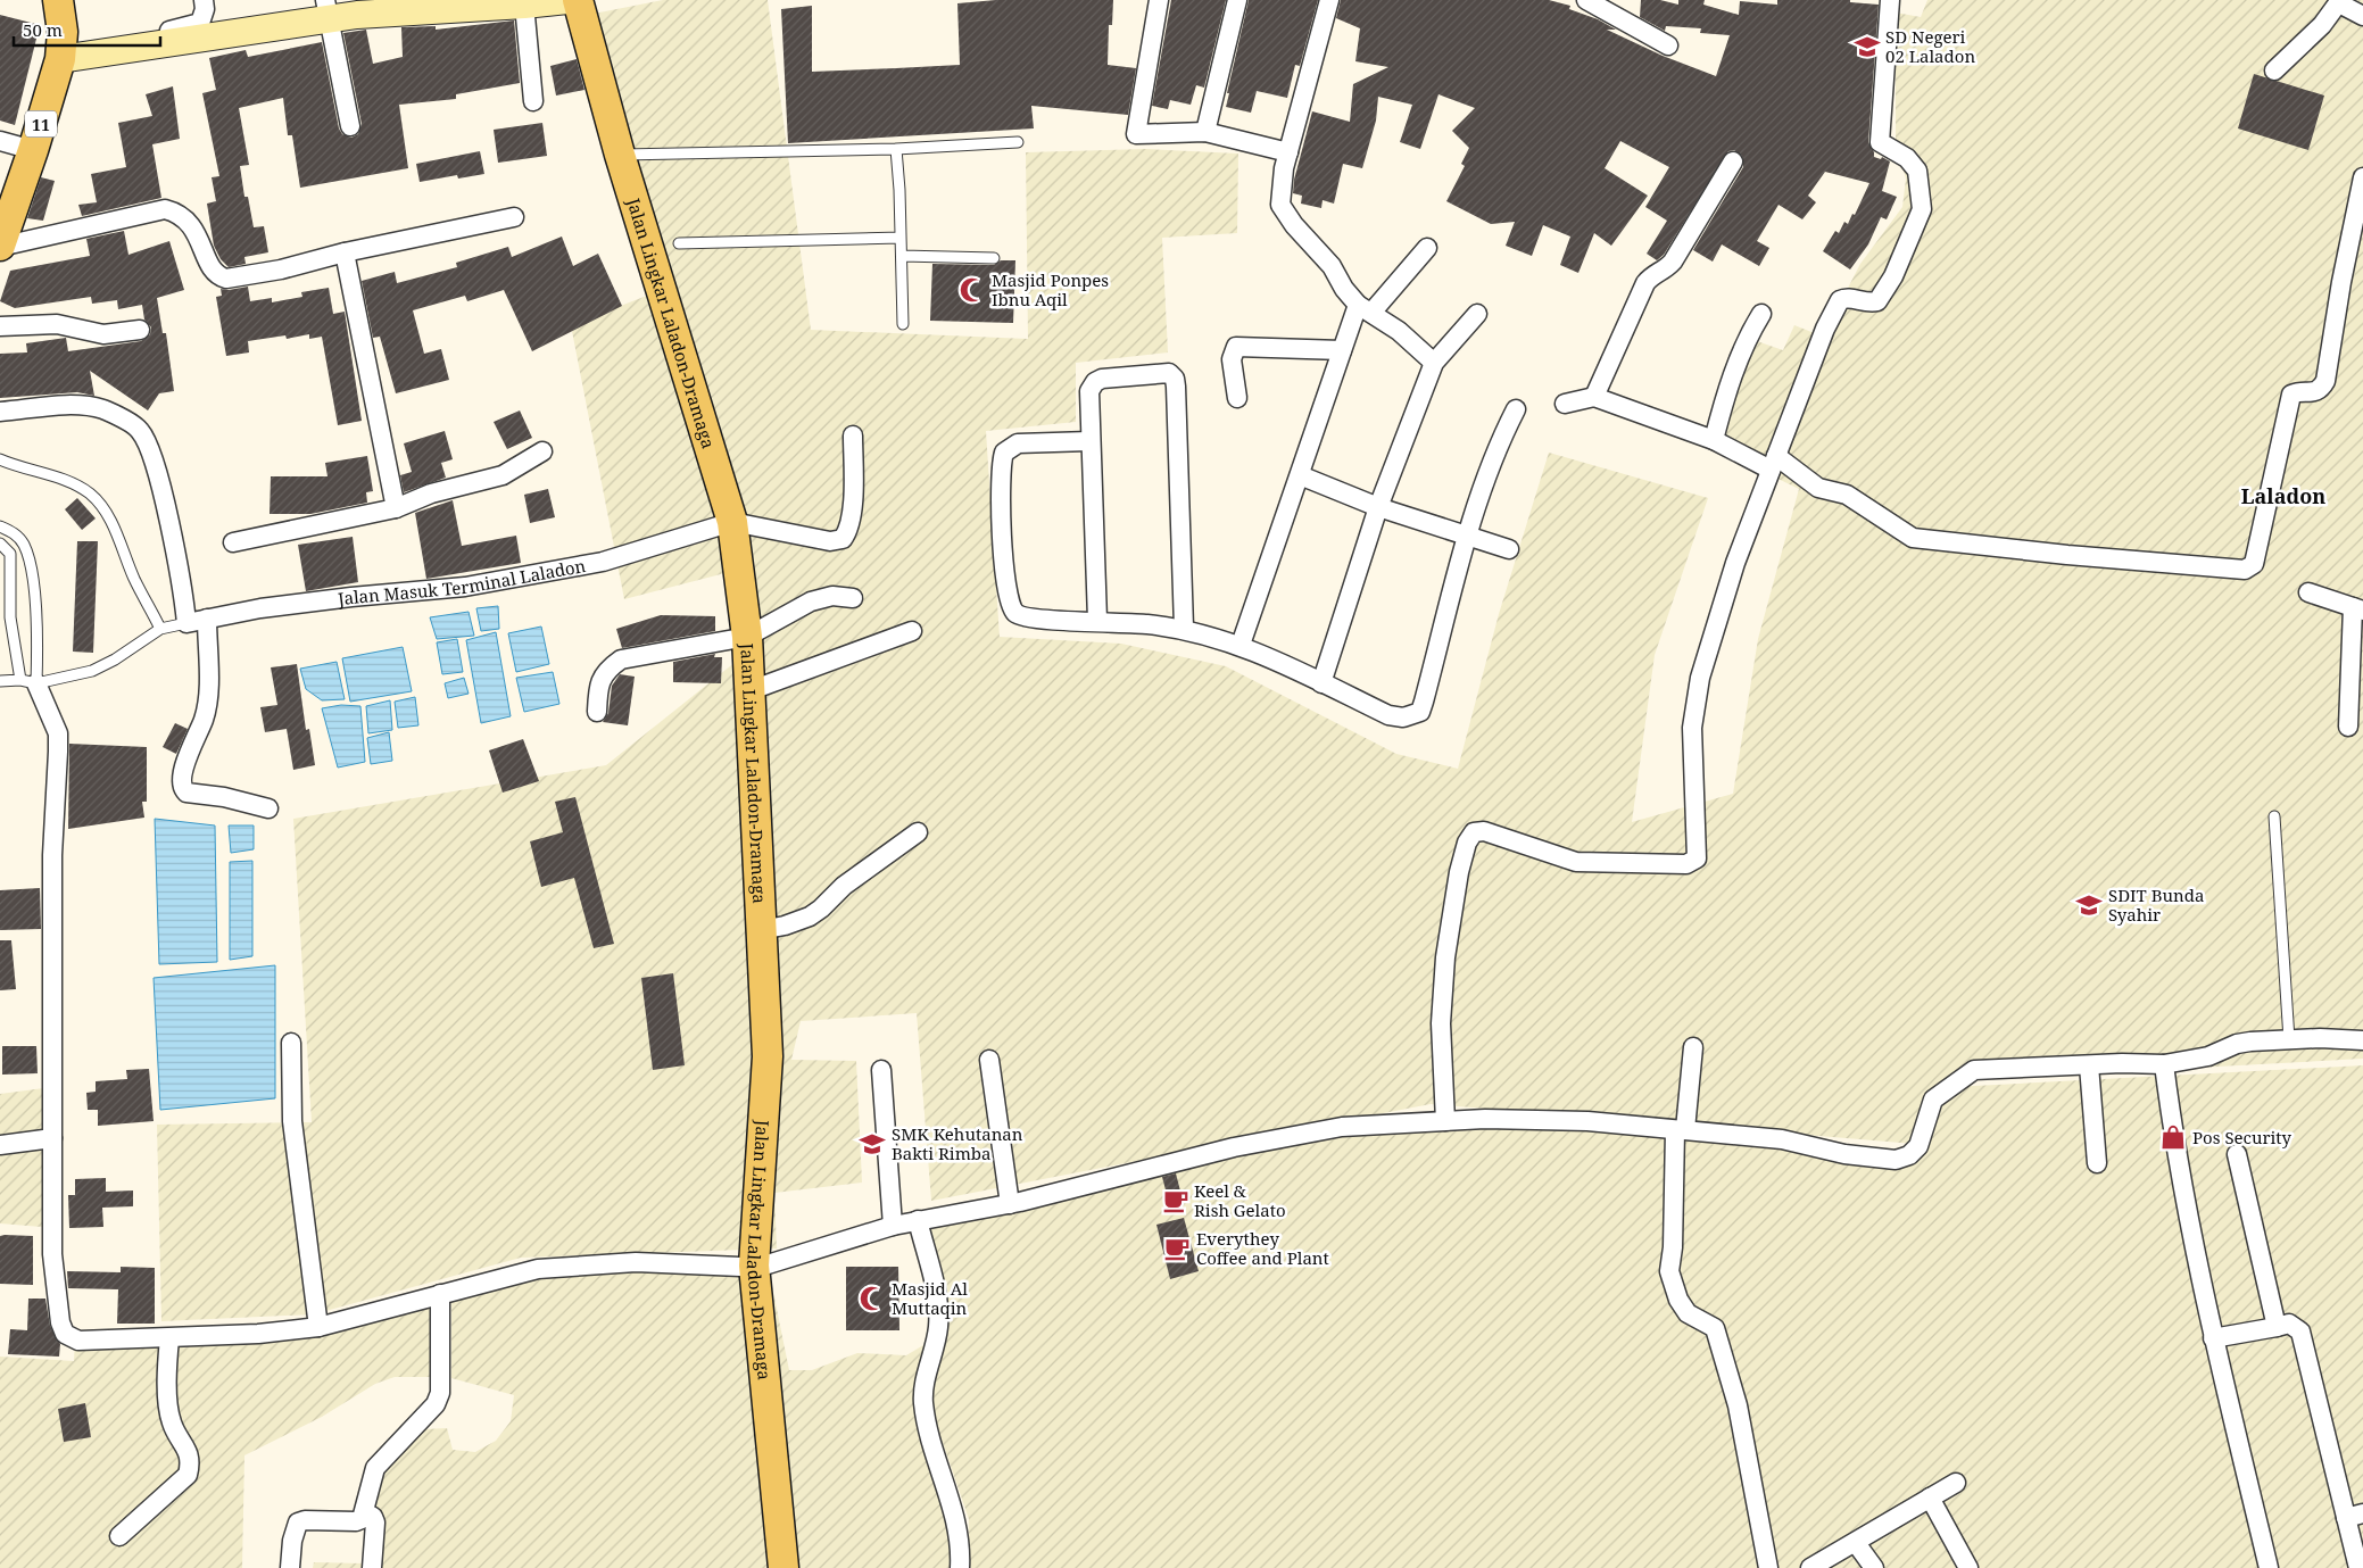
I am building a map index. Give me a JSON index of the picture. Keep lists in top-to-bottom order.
{
  "streets": {
    "main road": ["11", "Jalan Lingkar Laladon-Dramaga"],
    "street": ["Jalan Masuk Terminal Laladon"]
  },
  "crossings": [
    ["Jalan Lingkar Laladon-Dramaga", "Jalan Masuk Terminal Laladon"]
  ],
  "districts": ["Laladon"],
  "places": {
    "school or university": ["SD Negeri 02 Laladon", "SDIT Bunda Syahir", "SMK Kehutanan Bakti Rimba"],
    "mosque": ["Masjid Ponpes Ibnu Aqil", "Masjid Al Muttaqin"],
    "shop": ["Pos Security"],
    "cafe": ["Keel & Rish Gelato", "Everythey Coffee and Plant"]
  },
  "scale_bar": "50 m"
}
